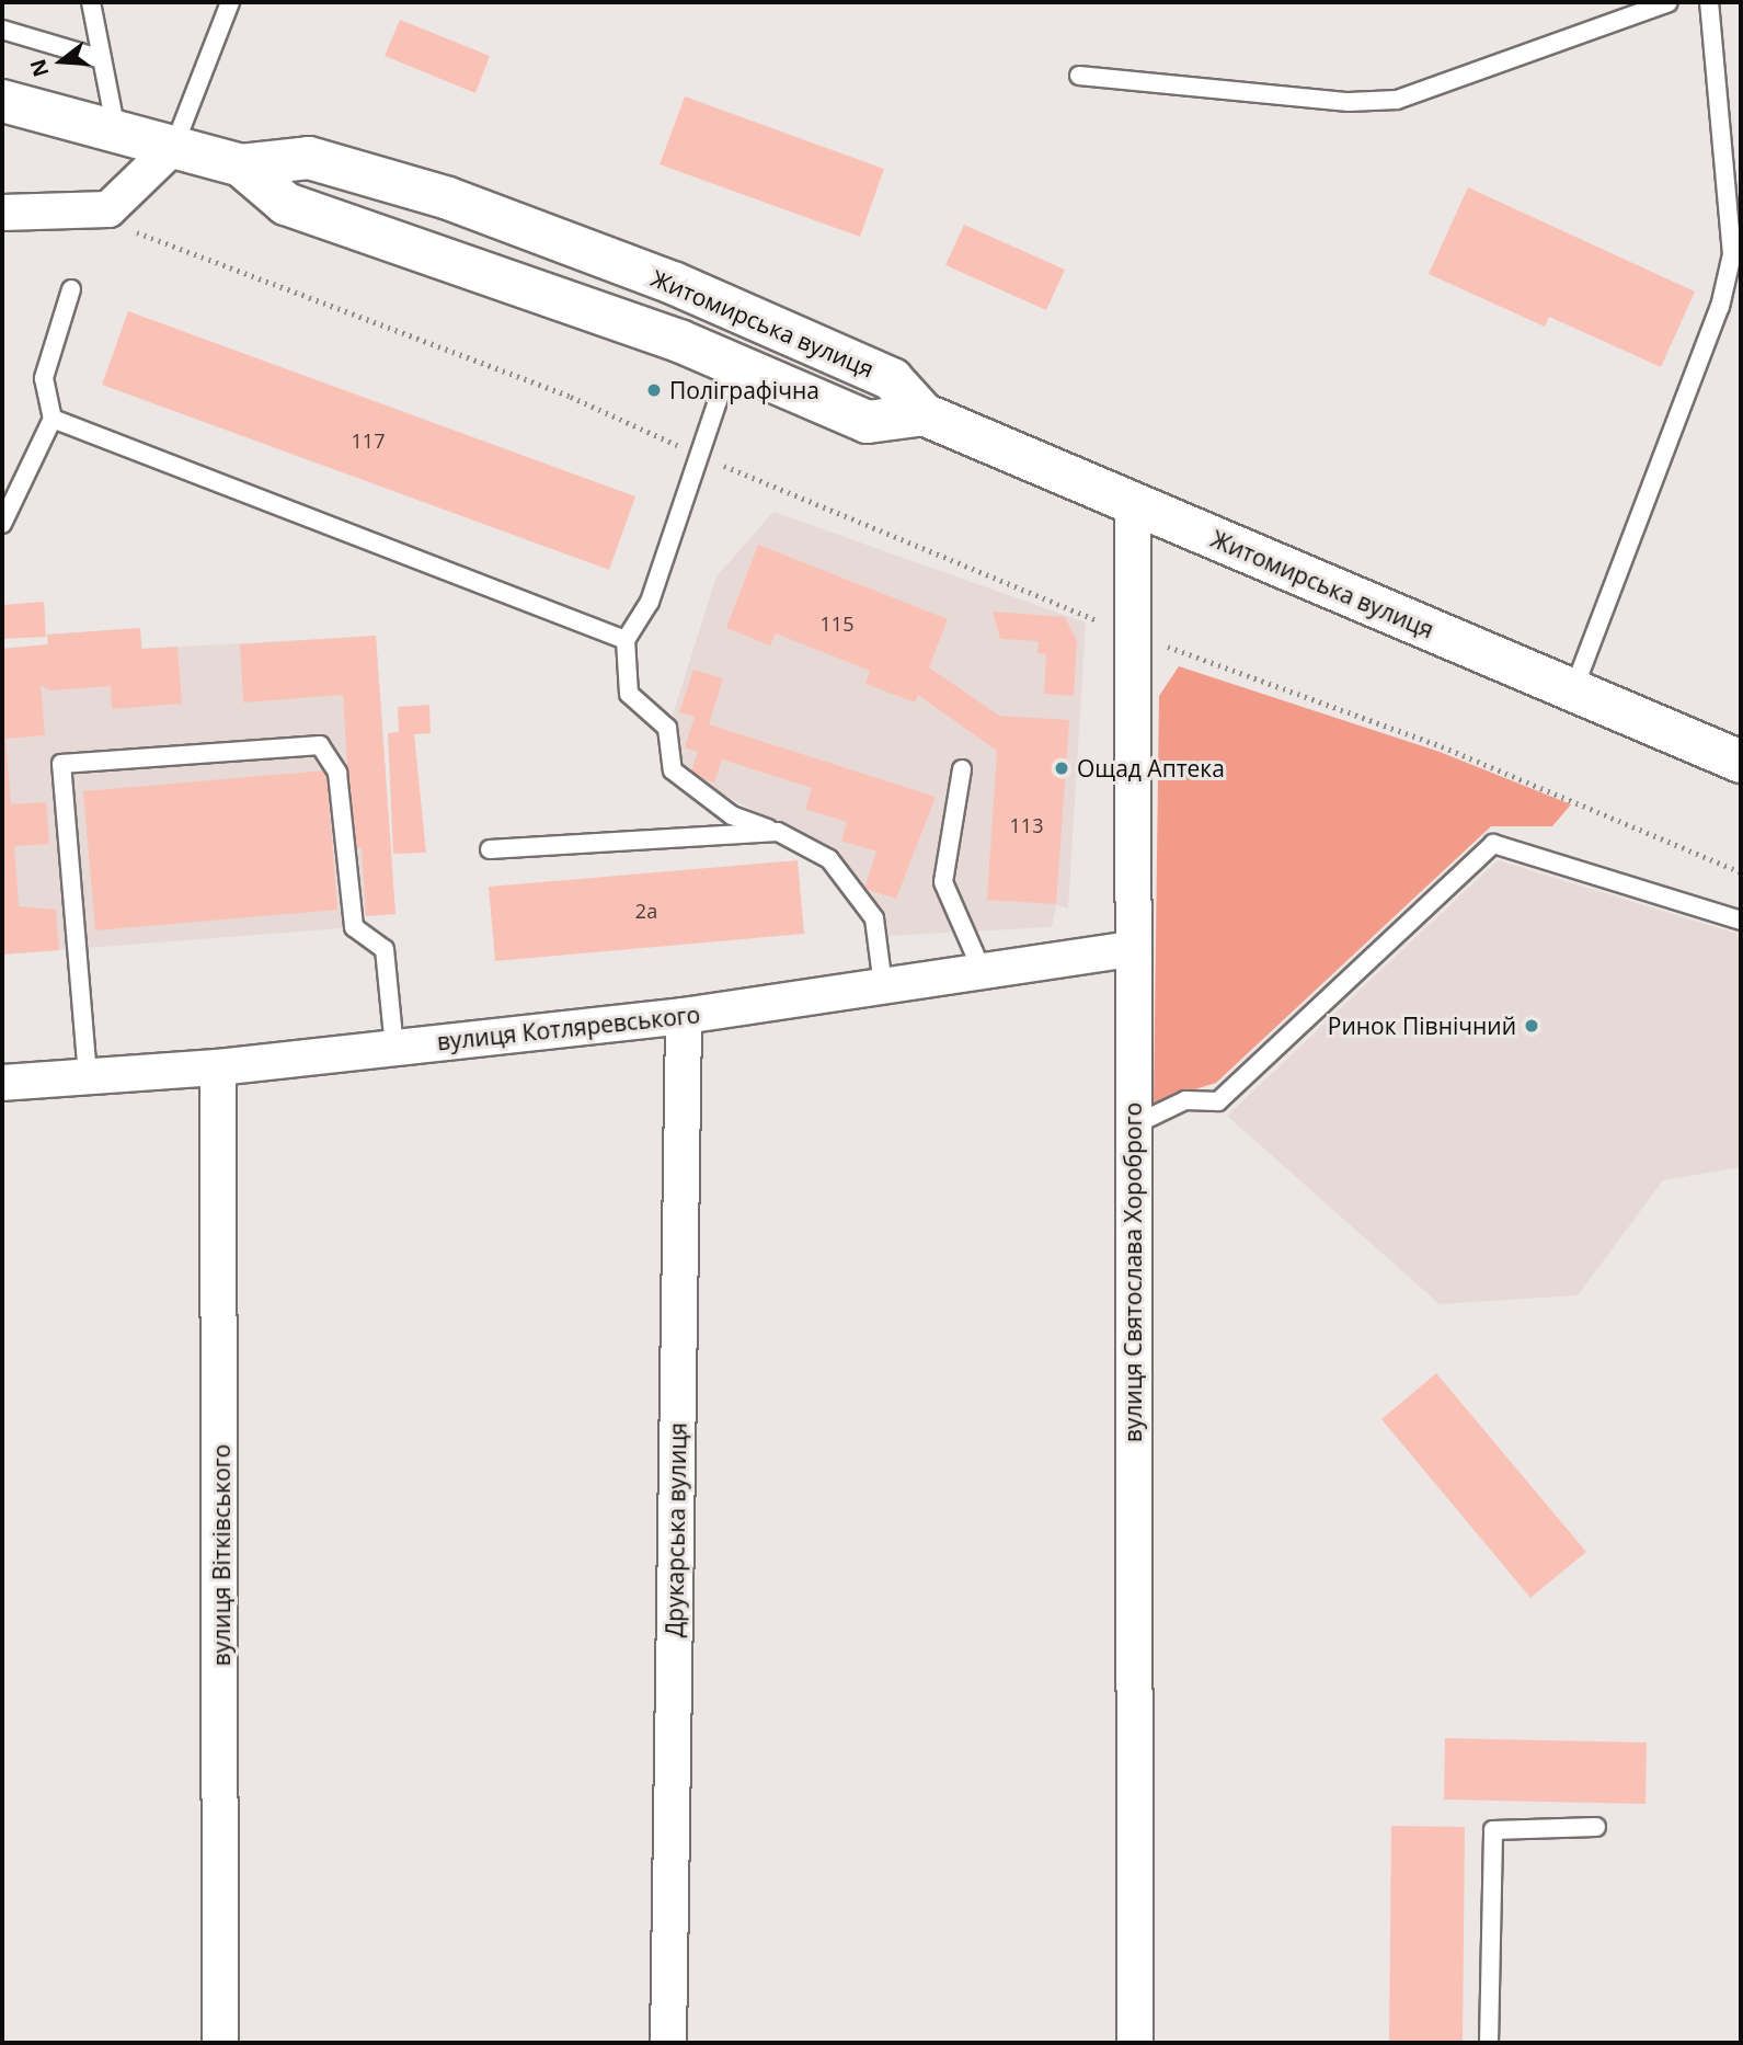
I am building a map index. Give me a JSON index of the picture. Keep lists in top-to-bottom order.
{
  "streets": {
    "main road": ["Житомирська вулиця"],
    "street": [
      "вулиця Котляревського",
      "вулиця Святослава Хороброго",
      "Друкарська вулиця",
      "вулиця Вітківського"
    ]
  },
  "crossings": [
    ["Житомирська вулиця", "вулиця Святослава Хороброго"],
    ["вулиця Котляревського", "вулиця Святослава Хороброго"],
    ["вулиця Котляревського", "Друкарська вулиця"],
    ["вулиця Котляревського", "вулиця Вітківського"]
  ],
  "places": ["Поліграфічна", "Ощад Аптека", "Ринок Північний"],
  "house_numbers": [
    "117",
    "115",
    "113",
    "2а"
  ],
  "north": "left"
}
